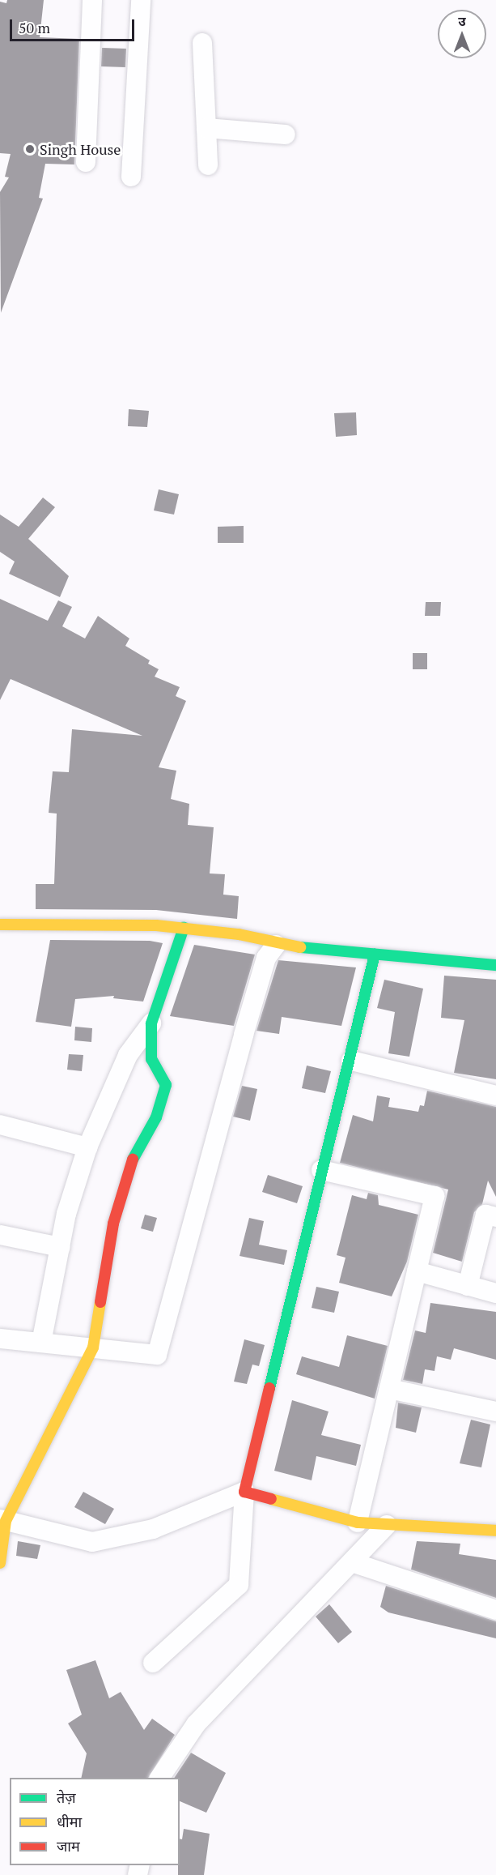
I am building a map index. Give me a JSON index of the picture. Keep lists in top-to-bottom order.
{
  "places": ["Singh House"],
  "legend": ["तेज़", "धीमा", "जाम"],
  "scale_bar": "50 m",
  "north": "top"
}
